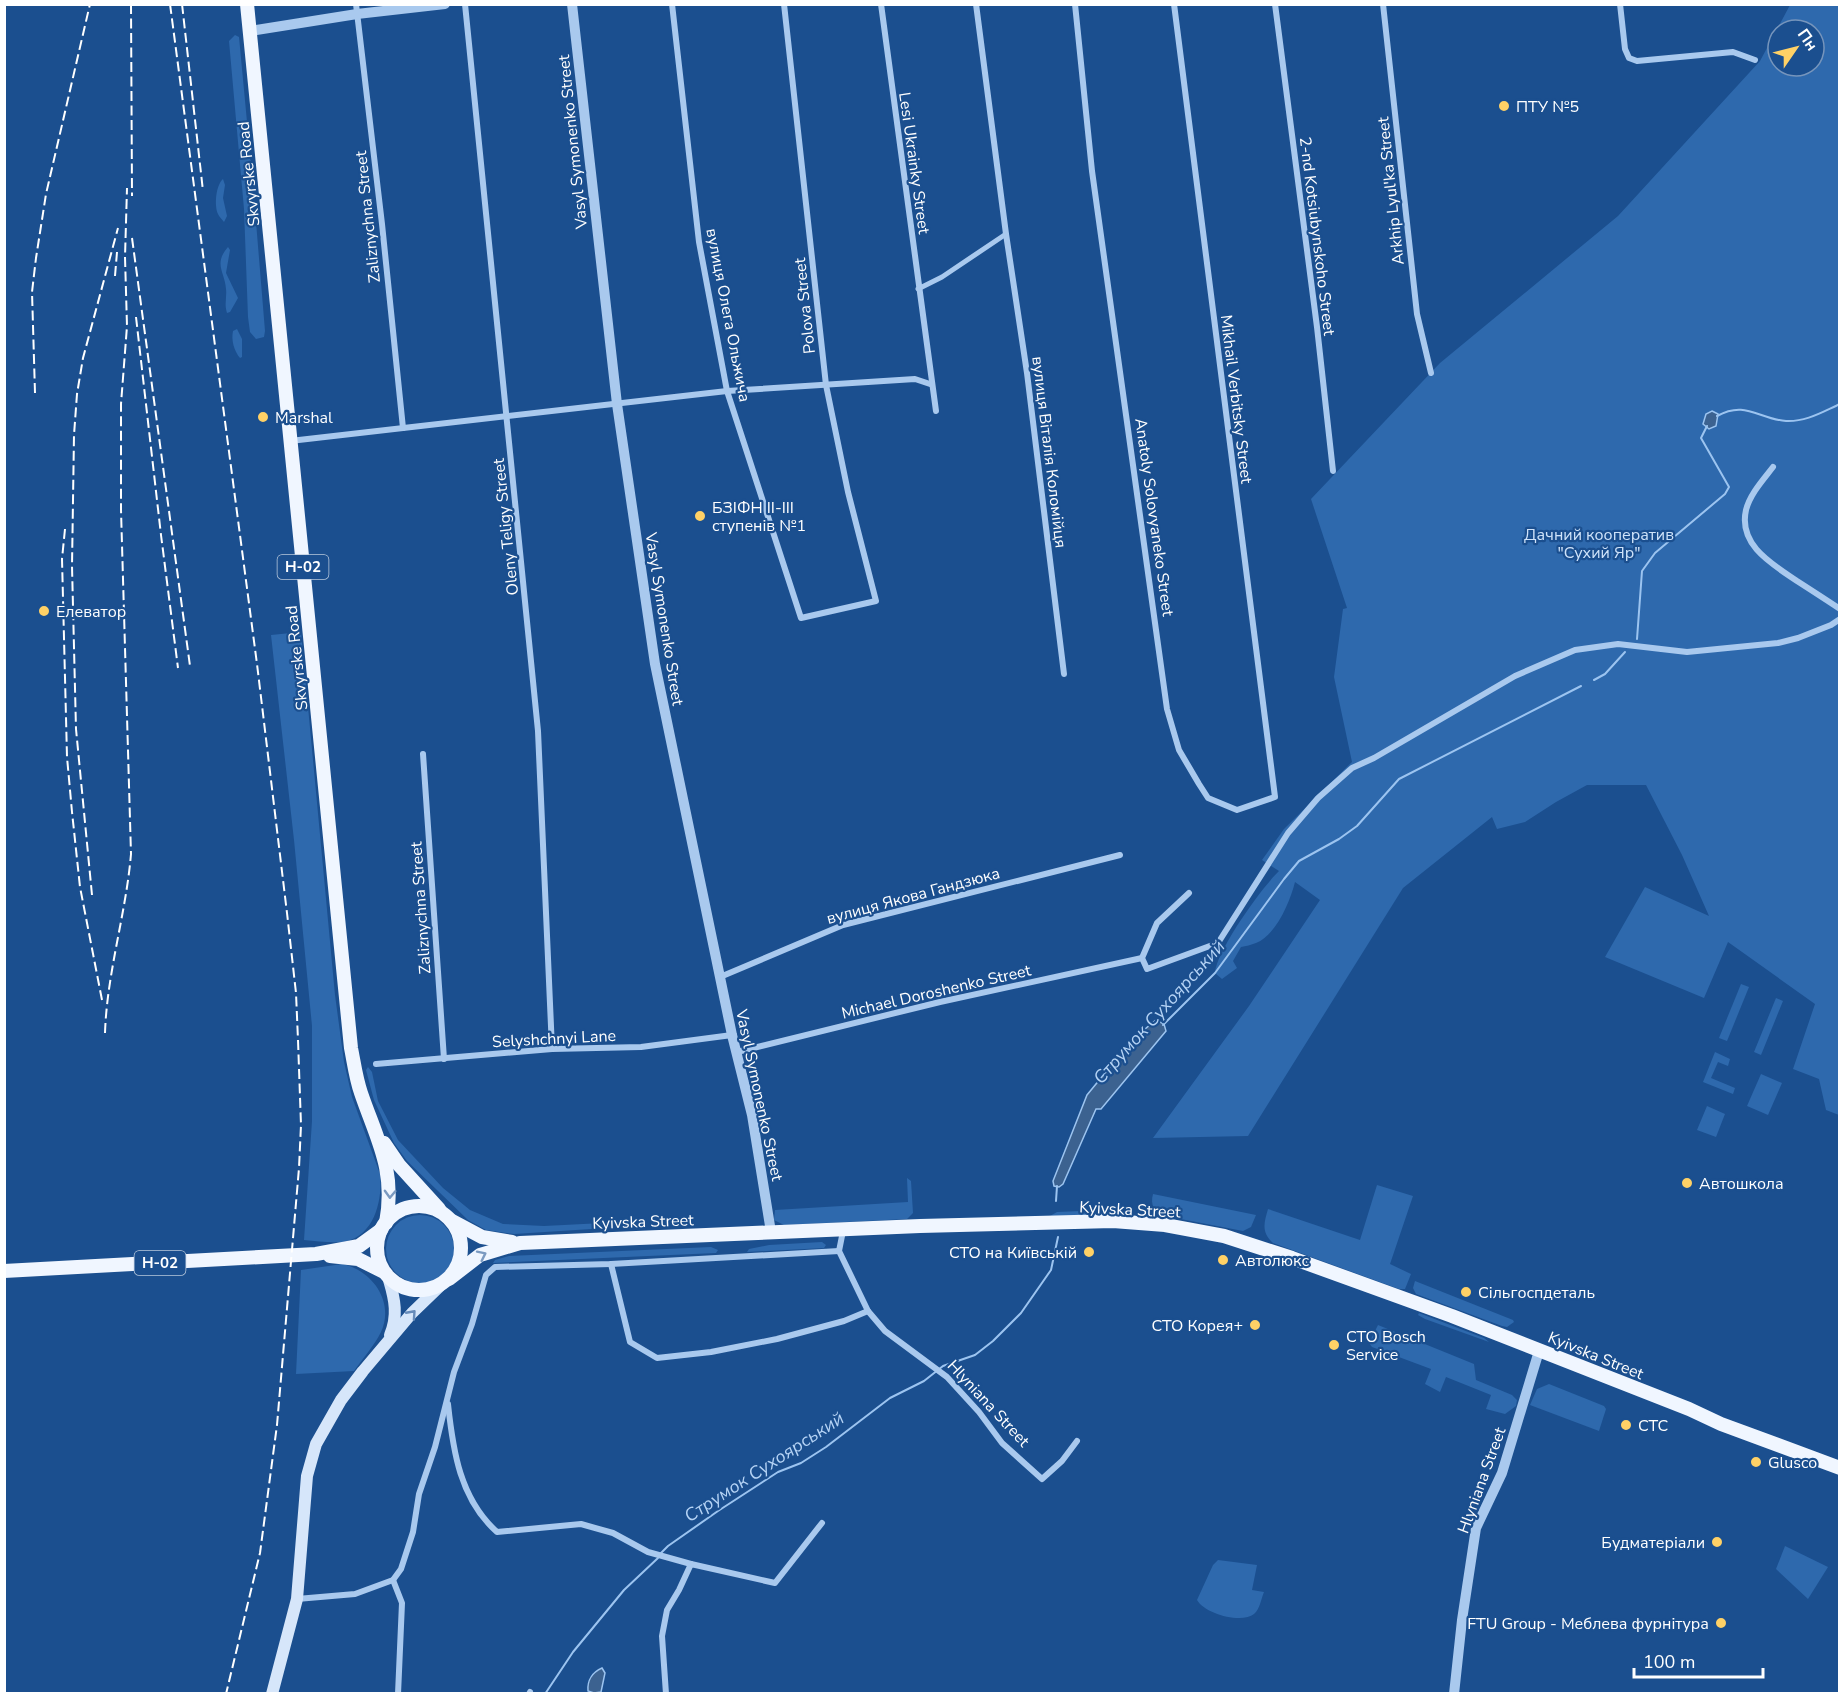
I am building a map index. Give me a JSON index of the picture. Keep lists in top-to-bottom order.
{
  "streets": {
    "main road": ["Skvyrske Road", "Н-02", "Kyivska Street"],
    "street": [
      "Vasyl Symonenko Street",
      "Lesi Ukrainky Street",
      "Arkhip Lyul'ka Street",
      "Zaliznychna Street",
      "2-nd Kotsiubynskoho Street",
      "Polova Street",
      "вулиця Олега Ольжича",
      "Mikhail Verbitsky Street",
      "вулиця Віталія Коломійця",
      "Anatoly Solovyaneko Street",
      "Oleny Teligy Street",
      "вулиця Якова Гандзюка",
      "Michael Doroshenko Street",
      "Selyshchnyi Lane",
      "Hlyniana Street"
    ]
  },
  "crossings": [
    ["Vasyl Symonenko Street", "вулиця Якова Гандзюка"],
    ["Vasyl Symonenko Street", "Michael Doroshenko Street"],
    ["Vasyl Symonenko Street", "Selyshchnyi Lane"],
    ["Vasyl Symonenko Street", "Kyivska Street"],
    ["Skvyrske Road", "Н-02"],
    ["Skvyrske Road", "Kyivska Street"],
    ["Zaliznychna Street", "Selyshchnyi Lane"],
    ["Polova Street", "вулиця Олега Ольжича"],
    ["Mikhail Verbitsky Street", "Anatoly Solovyaneko Street"],
    ["Oleny Teligy Street", "Selyshchnyi Lane"],
    ["Н-02", "Kyivska Street"],
    ["Kyivska Street", "Hlyniana Street"]
  ],
  "water": ["Струмок Сухоярський"],
  "parks": ["Дачний кооператив \"Сухий Яр\""],
  "places": [
    "ПТУ №5",
    "Marshal",
    "БЗІФН ІІ-ІІІ ступенів №1",
    "Елеватор",
    "Автошкола",
    "СТО на Київській",
    "Автолюкс",
    "Сільгоспдеталь",
    "СТО Корея+",
    "СТО Bosch Service",
    "СТС",
    "Glusco",
    "Будматеріали",
    "FTU Group - Меблева фурнітура"
  ],
  "scale_bar": "100 m",
  "north": "top right"
}
